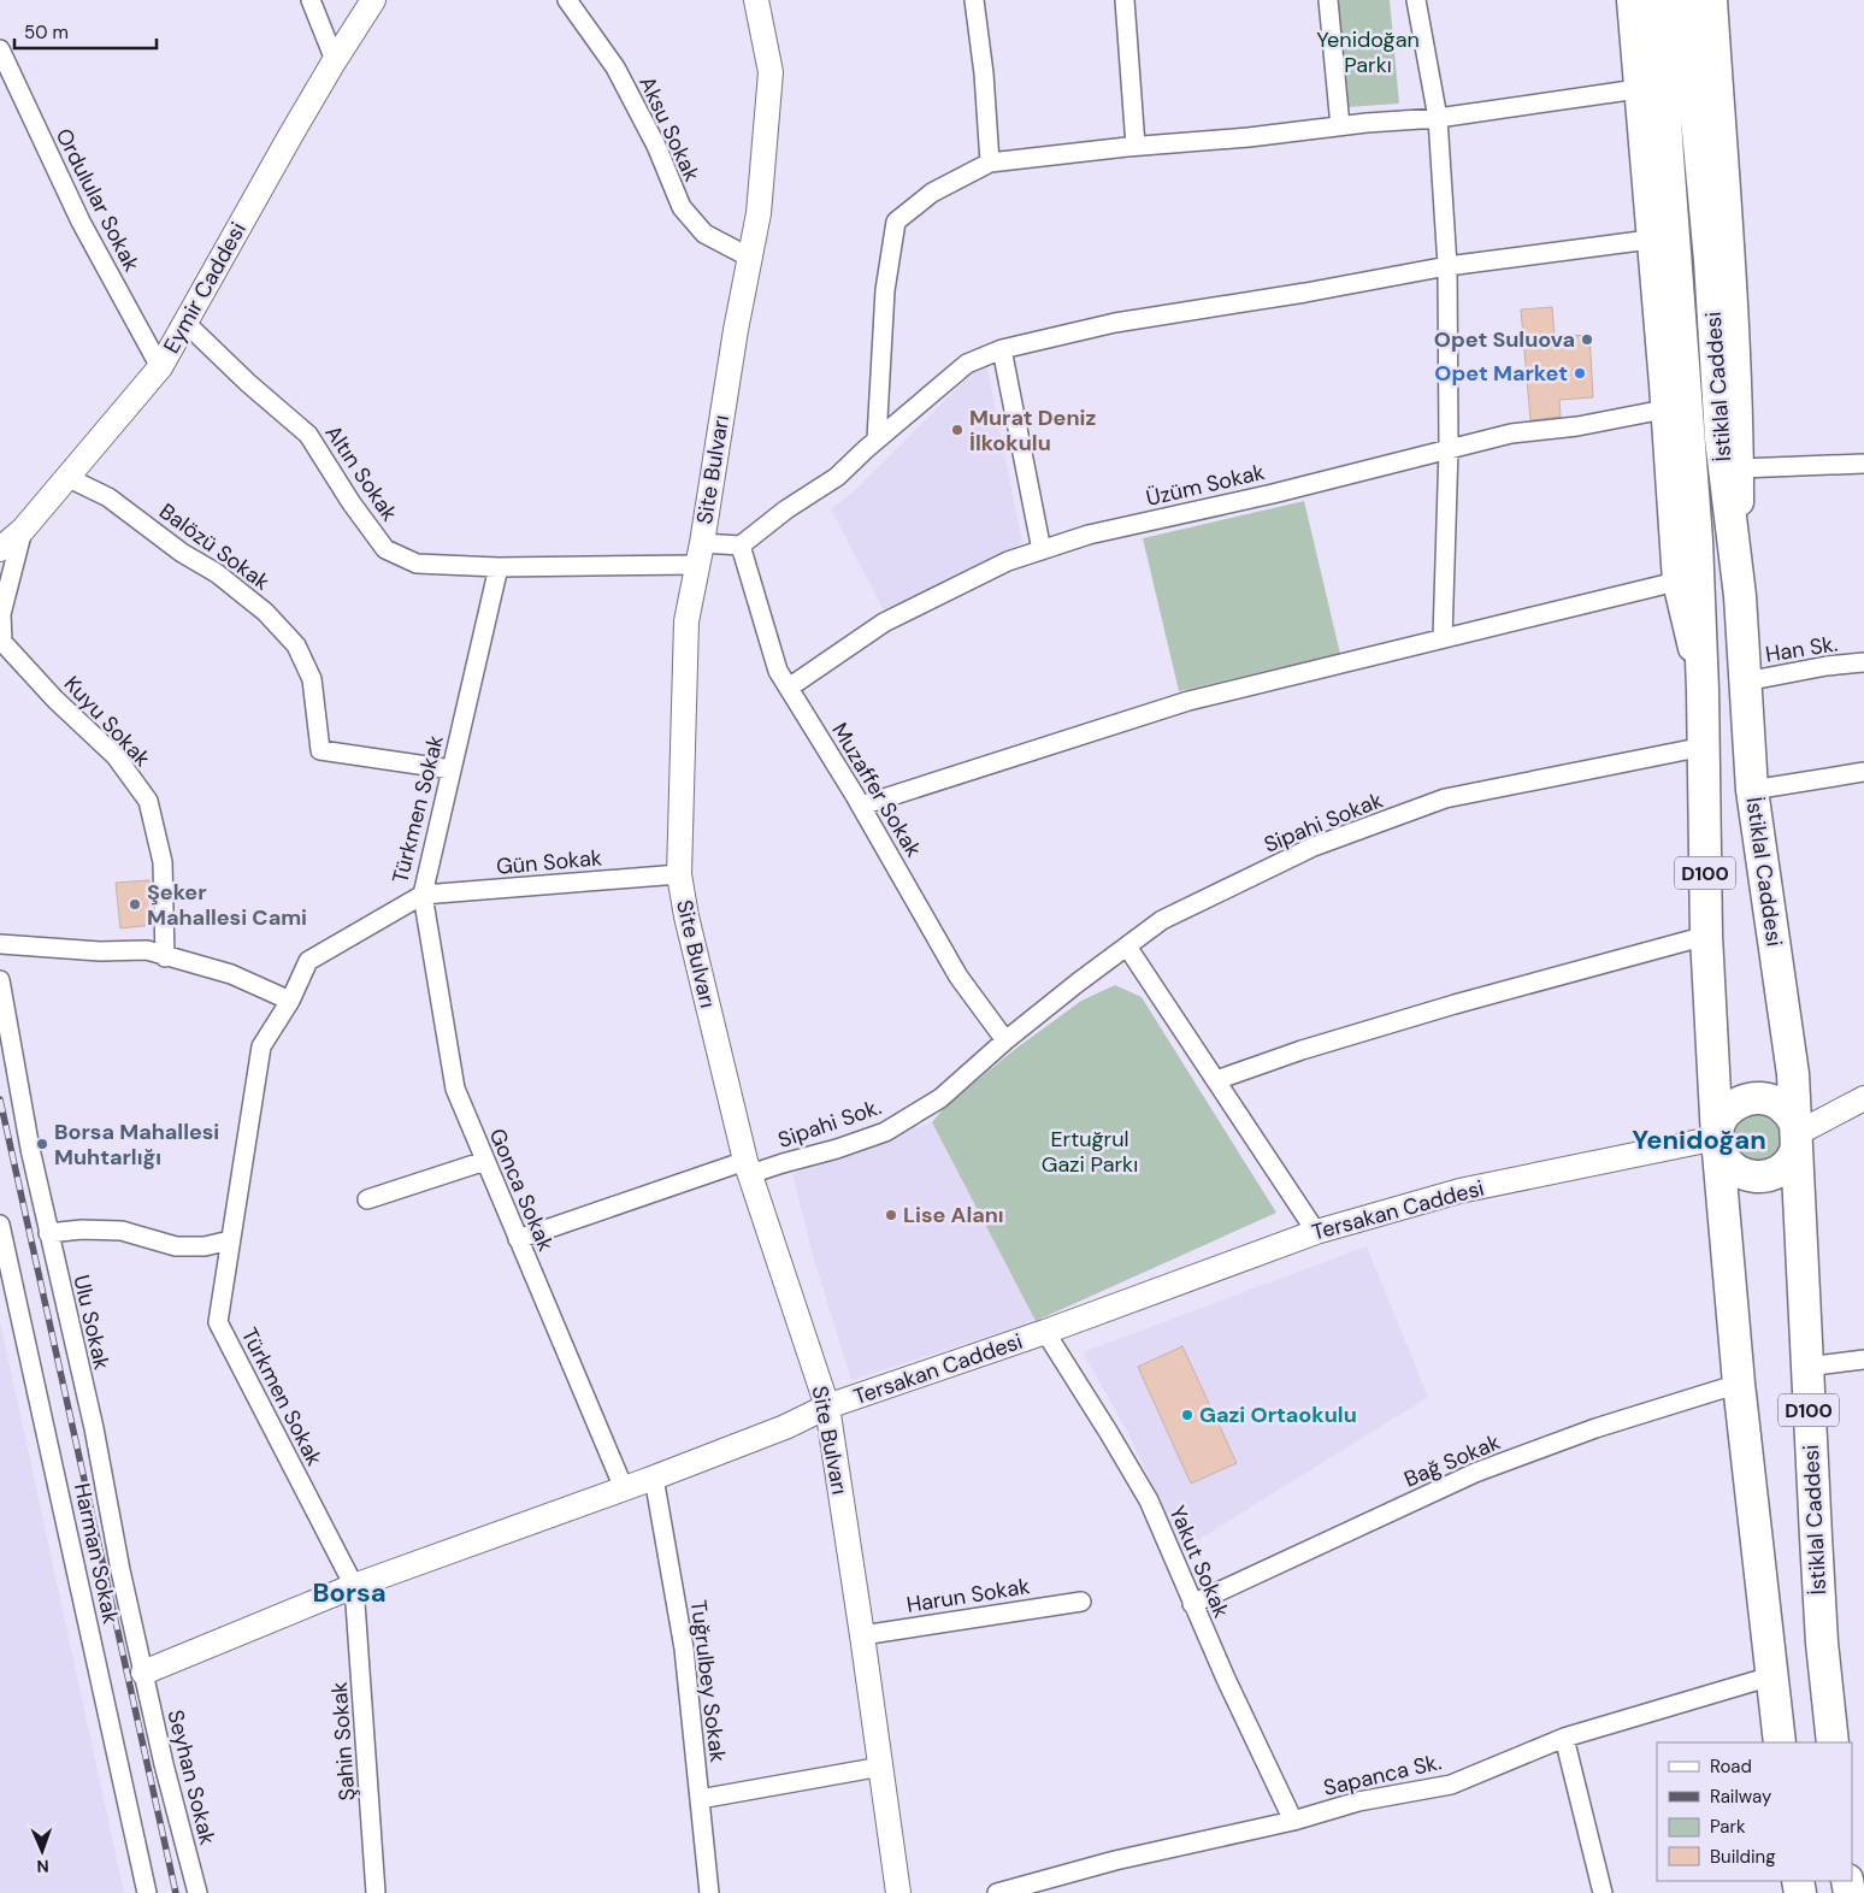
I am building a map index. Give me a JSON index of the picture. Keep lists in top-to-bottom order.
{
  "streets": {
    "highway": ["İstiklal Caddesi", "D100"],
    "street": [
      "Aksu Sokak",
      "Ordulular Sokak",
      "Eymir Caddesi",
      "Site Bulvarı",
      "Altın Sokak",
      "Üzüm Sokak",
      "Balözü Sokak",
      "Han Sk.",
      "Kuyu Sokak",
      "Muzaffer Sokak",
      "Türkmen Sokak",
      "Sipahi Sokak",
      "Gün Sokak",
      "Sipahi Sok.",
      "Gonca Sokak",
      "Tersakan Caddesi",
      "Ulu Sokak",
      "Bağ Sokak",
      "Harman Sokak",
      "Yakut Sokak",
      "Harun Sokak",
      "Tuğrulbey Sokak",
      "Şahin Sokak",
      "Sapanca Sk.",
      "Seyhan Sokak"
    ]
  },
  "crossings": [
    ["Aksu Sokak", "Site Bulvarı"],
    ["Ordulular Sokak", "Eymir Caddesi"],
    ["Eymir Caddesi", "Altın Sokak"],
    ["Eymir Caddesi", "Balözü Sokak"],
    ["Eymir Caddesi", "Kuyu Sokak"],
    ["İstiklal Caddesi", "Han Sk."],
    ["İstiklal Caddesi", "Sipahi Sokak"],
    ["İstiklal Caddesi", "Tersakan Caddesi"],
    ["İstiklal Caddesi", "Bağ Sokak"],
    ["İstiklal Caddesi", "Sapanca Sk."],
    ["Site Bulvarı", "Gün Sokak"],
    ["Site Bulvarı", "Sipahi Sok."],
    ["Site Bulvarı", "Tersakan Caddesi"],
    ["Site Bulvarı", "Harun Sokak"],
    ["Altın Sokak", "Türkmen Sokak"],
    ["Üzüm Sokak", "Muzaffer Sokak"],
    ["Balözü Sokak", "Türkmen Sokak"],
    ["Muzaffer Sokak", "Sipahi Sokak"],
    ["Muzaffer Sokak", "Sipahi Sok."],
    ["Türkmen Sokak", "Gün Sokak"],
    ["Türkmen Sokak", "Gonca Sokak"],
    ["Türkmen Sokak", "Tersakan Caddesi"],
    ["Türkmen Sokak", "Şahin Sokak"],
    ["Sipahi Sokak", "Sipahi Sok."],
    ["Gün Sokak", "Gonca Sokak"],
    ["Sipahi Sok.", "Gonca Sokak"],
    ["Gonca Sokak", "Tersakan Caddesi"],
    ["Tersakan Caddesi", "Ulu Sokak"],
    ["Tersakan Caddesi", "Yakut Sokak"],
    ["Tersakan Caddesi", "Tuğrulbey Sokak"],
    ["Tersakan Caddesi", "Şahin Sokak"],
    ["Tersakan Caddesi", "Seyhan Sokak"],
    ["Ulu Sokak", "Seyhan Sokak"],
    ["Bağ Sokak", "Yakut Sokak"],
    ["Yakut Sokak", "Sapanca Sk."]
  ],
  "districts": ["Yenidoğan", "Borsa"],
  "parks": ["Yenidoğan Parkı", "Ertuğrul Gazi Parkı"],
  "places": [
    "Opet Suluova",
    "Opet Market",
    "Murat Deniz İlkokulu",
    "Şeker Mahallesi Cami",
    "Borsa Mahallesi Muhtarlığı",
    "Lise Alanı",
    "Gazi Ortaokulu"
  ],
  "legend": [
    "Road",
    "Railway",
    "Park",
    "Building"
  ],
  "scale_bar": "50 m",
  "north": "bottom"
}
